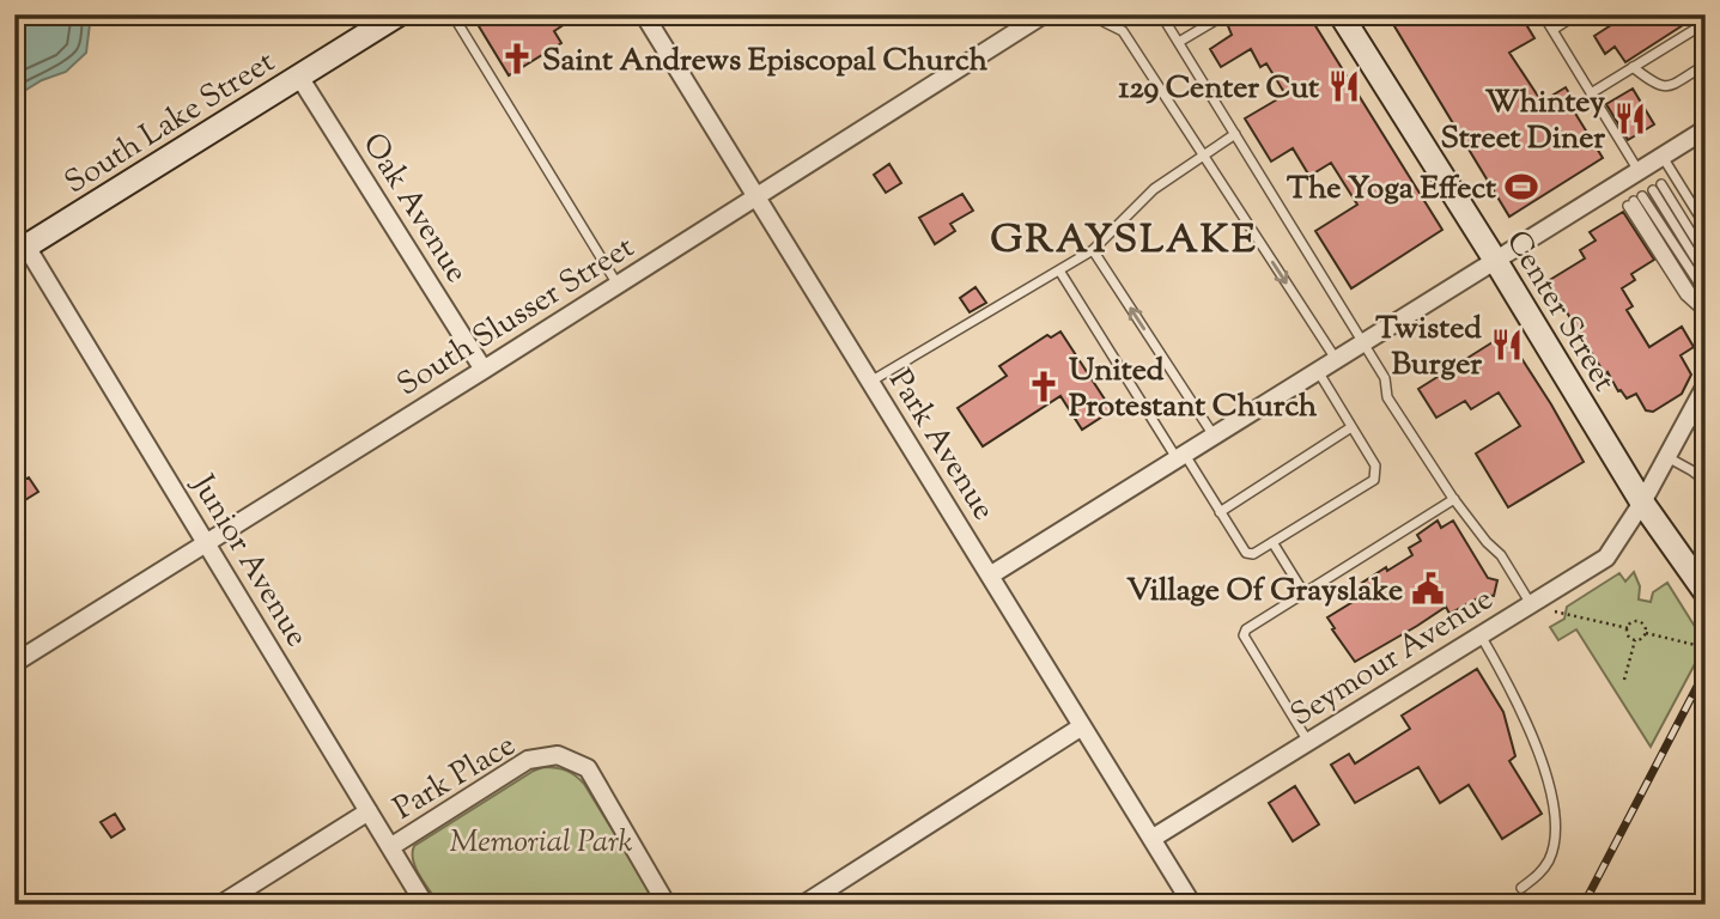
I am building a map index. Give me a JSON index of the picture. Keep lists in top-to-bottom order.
{
  "streets": {
    "street": [
      "South Lake Street",
      "Oak Avenue",
      "Center Street",
      "South Slusser Street",
      "Park Avenue",
      "Junior Avenue",
      "Seymour Avenue",
      "Park Place"
    ]
  },
  "crossings": [
    ["South Lake Street", "Oak Avenue"],
    ["South Lake Street", "Junior Avenue"],
    ["Oak Avenue", "South Slusser Street"],
    ["Center Street", "Seymour Avenue"],
    ["South Slusser Street", "Park Avenue"],
    ["South Slusser Street", "Junior Avenue"],
    ["Park Avenue", "Seymour Avenue"],
    ["Junior Avenue", "Park Place"]
  ],
  "districts": ["GRAYSLAKE"],
  "parks": ["Memorial Park"],
  "places": {
    "church": ["Saint Andrews Episcopal Church", "United Protestant Church"],
    "restaurant": ["129 Center Cut", "Whintey Street Diner", "Twisted Burger"],
    "sports": ["The Yoga Effect"],
    "public building": ["Village Of Grayslake"]
  }
}
